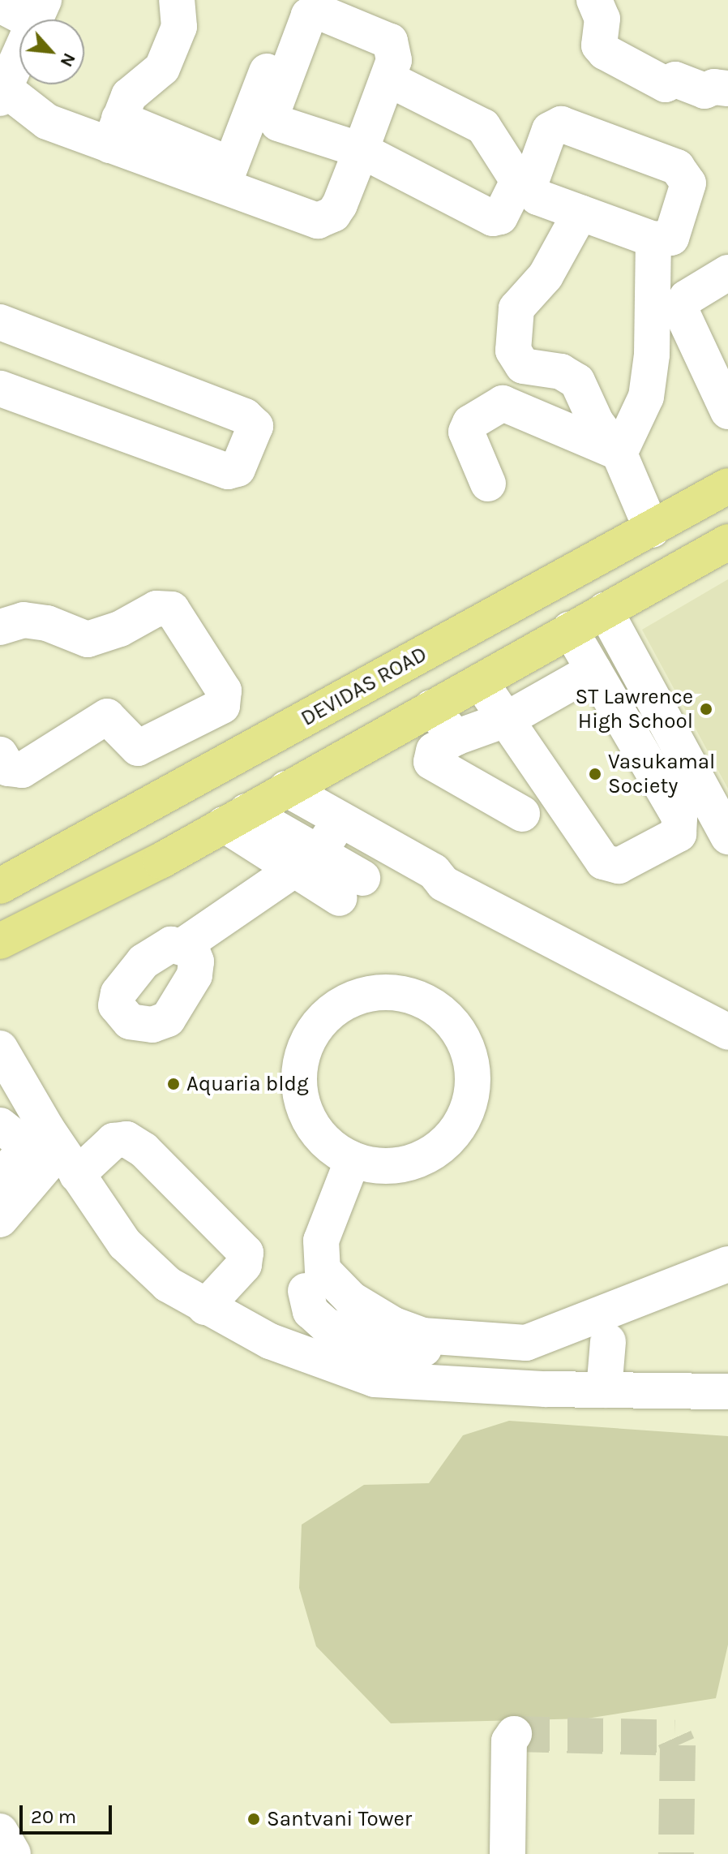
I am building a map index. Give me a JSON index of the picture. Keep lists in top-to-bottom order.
{
  "streets": {
    "main road": ["DEVIDAS ROAD"]
  },
  "places": [
    "ST Lawrence High School",
    "Vasukamal Society",
    "Aquaria bldg",
    "Santvani Tower"
  ],
  "scale_bar": "20 m",
  "north": "bottom right"
}
